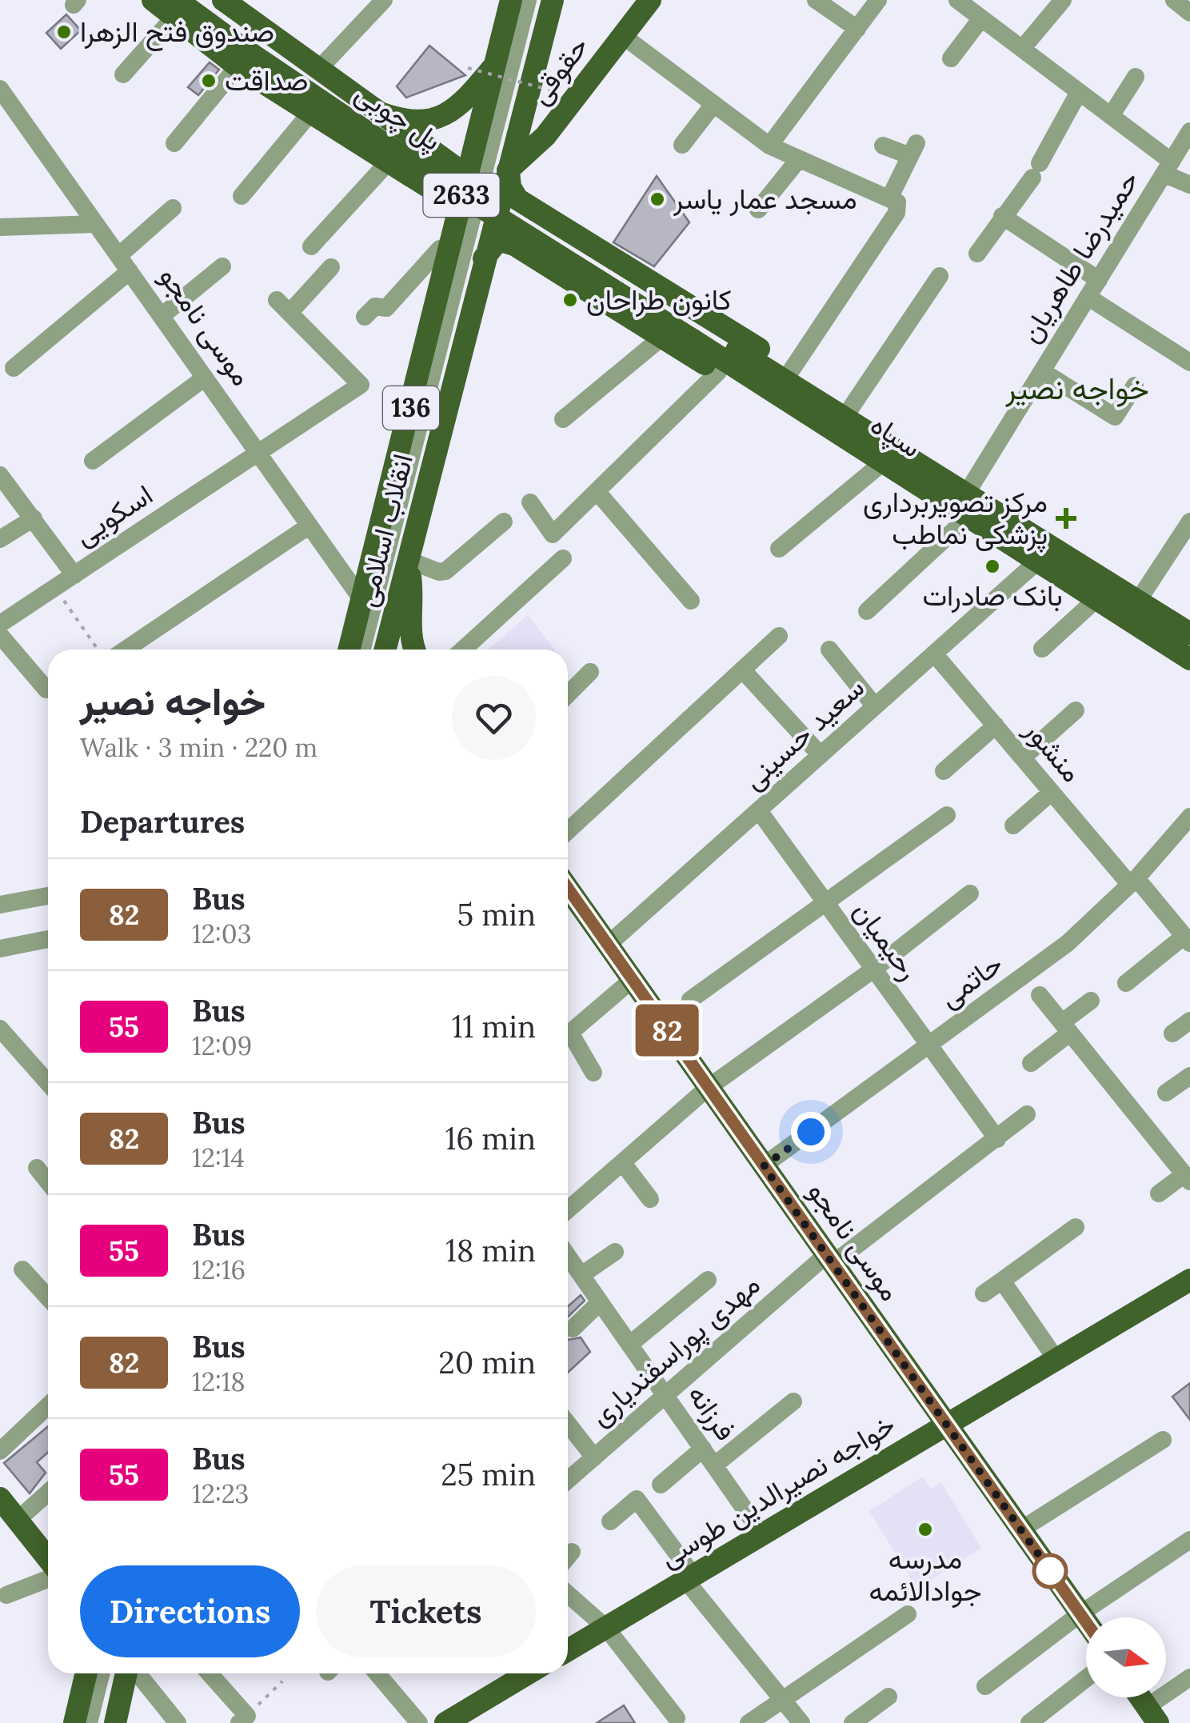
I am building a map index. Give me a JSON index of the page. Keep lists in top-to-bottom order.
{
  "streets": {
    "main road": [
      "حقوقی",
      "پل چوبی",
      "2633",
      "موسی نامجو",
      "136",
      "سپاه",
      "انقلاب اسلامی",
      "خواجه نصیرالدین طوسی"
    ],
    "street": [
      "حمیدرضا طاهریان",
      "اسکویی",
      "سعید حسینی",
      "منشور",
      "رحیمیان",
      "حاتمی",
      "مهدی پوراسفندیاری",
      "فرزانه"
    ]
  },
  "crossings": [
    ["حقوقی", "انقلاب اسلامی"],
    ["پل چوبی", "سپاه"],
    ["2633", "سپاه"],
    ["2633", "انقلاب اسلامی"],
    ["حمیدرضا طاهریان", "سپاه"],
    ["موسی نامجو", "اسکویی"],
    ["موسی نامجو", "انقلاب اسلامی"],
    ["موسی نامجو", "سعید حسینی"],
    ["موسی نامجو", "حاتمی"],
    ["موسی نامجو", "مهدی پوراسفندیاری"],
    ["موسی نامجو", "خواجه نصیرالدین طوسی"],
    ["سپاه", "سعید حسینی"],
    ["سعید حسینی", "منشور"],
    ["سعید حسینی", "رحیمیان"],
    ["منشور", "حاتمی"],
    ["رحیمیان", "حاتمی"],
    ["رحیمیان", "مهدی پوراسفندیاری"],
    ["مهدی پوراسفندیاری", "فرزانه"],
    ["فرزانه", "خواجه نصیرالدین طوسی"]
  ],
  "districts": ["خواجه نصیر"],
  "places": {
    "other": [
      "صندوق فتح الزهرا",
      "صداقت",
      "مسجد عمار یاسر",
      "کانون طراحان",
      "بانک صادرات",
      "مدرسه جوادالائمه"
    ],
    "health": ["مرکز تصویربرداری پزشکی نماطب"]
  },
  "lines": ["bus line 82"],
  "north": "right",
  "page": {
    "on_map": "82",
    "heading": [
      ["خواجه نصیر", "Walk · 3 min · 220 m"],
      "Departures"
    ],
    "list": [
      {
        "mark": "82",
        "name": "Bus",
        "note": "12:03",
        "value": "5 min"
      },
      {
        "mark": "55",
        "name": "Bus",
        "note": "12:09",
        "value": "11 min"
      },
      {
        "mark": "82",
        "name": "Bus",
        "note": "12:14",
        "value": "16 min"
      },
      {
        "mark": "55",
        "name": "Bus",
        "note": "12:16",
        "value": "18 min"
      },
      {
        "mark": "82",
        "name": "Bus",
        "note": "12:18",
        "value": "20 min"
      },
      {
        "mark": "55",
        "name": "Bus",
        "note": "12:23",
        "value": "25 min"
      }
    ],
    "buttons": ["Directions", "Tickets"]
  }
}
